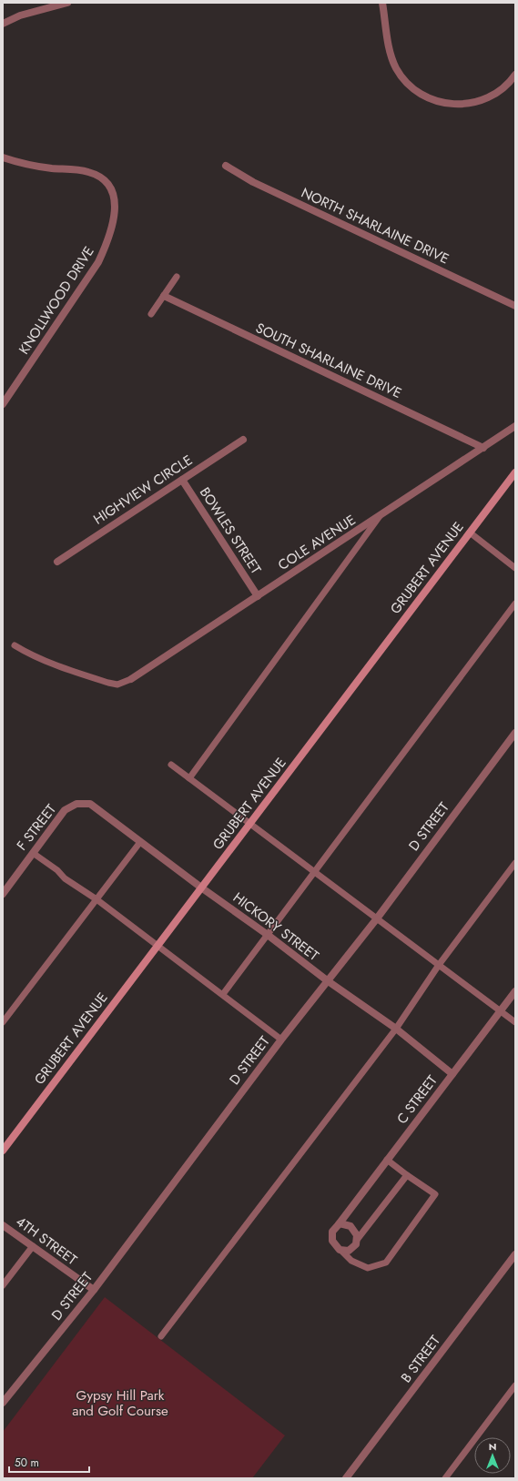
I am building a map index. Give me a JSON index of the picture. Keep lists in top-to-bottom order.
{
  "streets": {
    "street": [
      "NORTH SHARLAINE DRIVE",
      "KNOLLWOOD DRIVE",
      "SOUTH SHARLAINE DRIVE",
      "HIGHVIEW CIRCLE",
      "BOWLES STREET",
      "COLE AVENUE",
      "GRUBERT AVENUE",
      "D STREET",
      "F STREET",
      "HICKORY STREET",
      "C STREET",
      "4TH STREET",
      "B STREET"
    ]
  },
  "crossings": [
    ["SOUTH SHARLAINE DRIVE", "COLE AVENUE"],
    ["HIGHVIEW CIRCLE", "BOWLES STREET"],
    ["BOWLES STREET", "COLE AVENUE"],
    ["GRUBERT AVENUE", "HICKORY STREET"],
    ["D STREET", "HICKORY STREET"],
    ["D STREET", "4TH STREET"],
    ["F STREET", "HICKORY STREET"],
    ["HICKORY STREET", "C STREET"]
  ],
  "parks": ["Gypsy Hill Park and Golf Course"],
  "scale_bar": "50 m",
  "north": "top"
}
